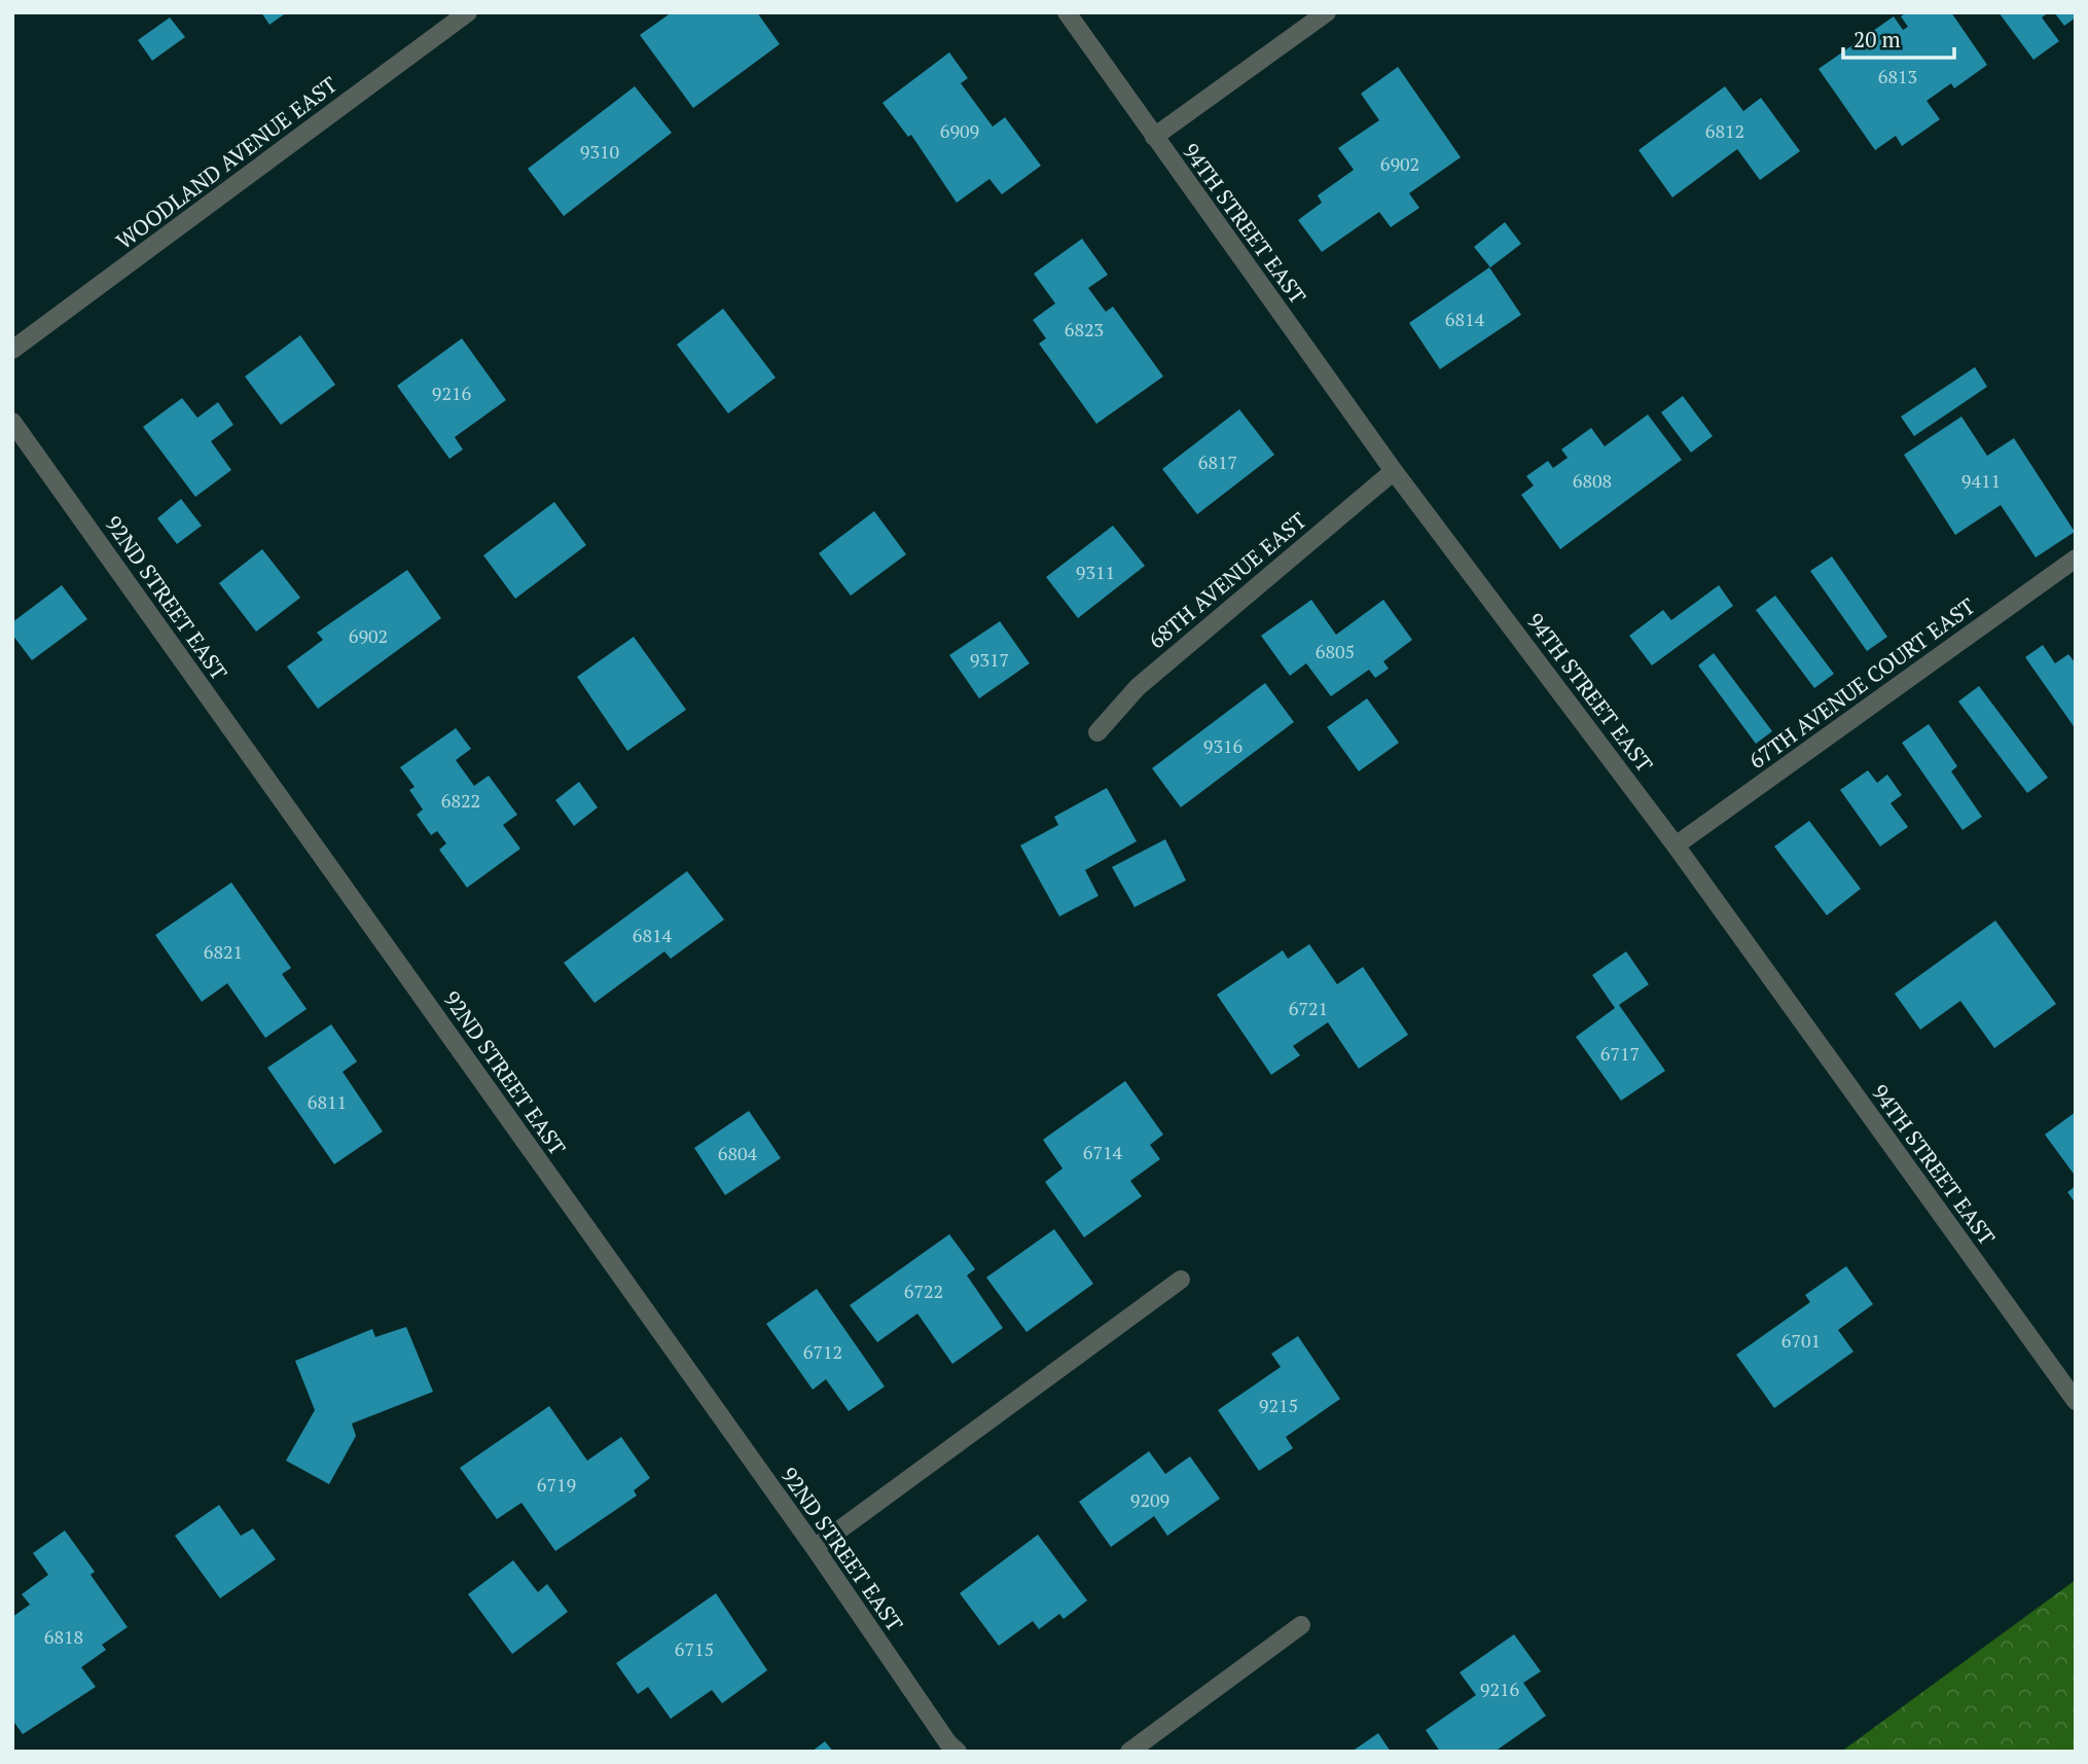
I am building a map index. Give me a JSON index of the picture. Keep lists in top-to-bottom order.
{
  "streets": {
    "street": [
      "WOODLAND AVENUE EAST",
      "94TH STREET EAST",
      "68TH AVENUE EAST",
      "92ND STREET EAST",
      "67TH AVENUE COURT EAST"
    ]
  },
  "crossings": [
    ["94TH STREET EAST", "68TH AVENUE EAST"],
    ["94TH STREET EAST", "67TH AVENUE COURT EAST"]
  ],
  "house_numbers": [
    "6813",
    "6909",
    "6812",
    "9310",
    "6902",
    "6814",
    "6823",
    "9216",
    "6817",
    "6808",
    "9411",
    "9311",
    "6902",
    "6805",
    "9317",
    "9316",
    "6822",
    "6814",
    "6821",
    "6721",
    "6717",
    "6811",
    "6714",
    "6804",
    "6722",
    "6701",
    "6712",
    "9215",
    "6719",
    "9209",
    "6818",
    "6715",
    "9216"
  ],
  "scale_bar": "20 m"
}
